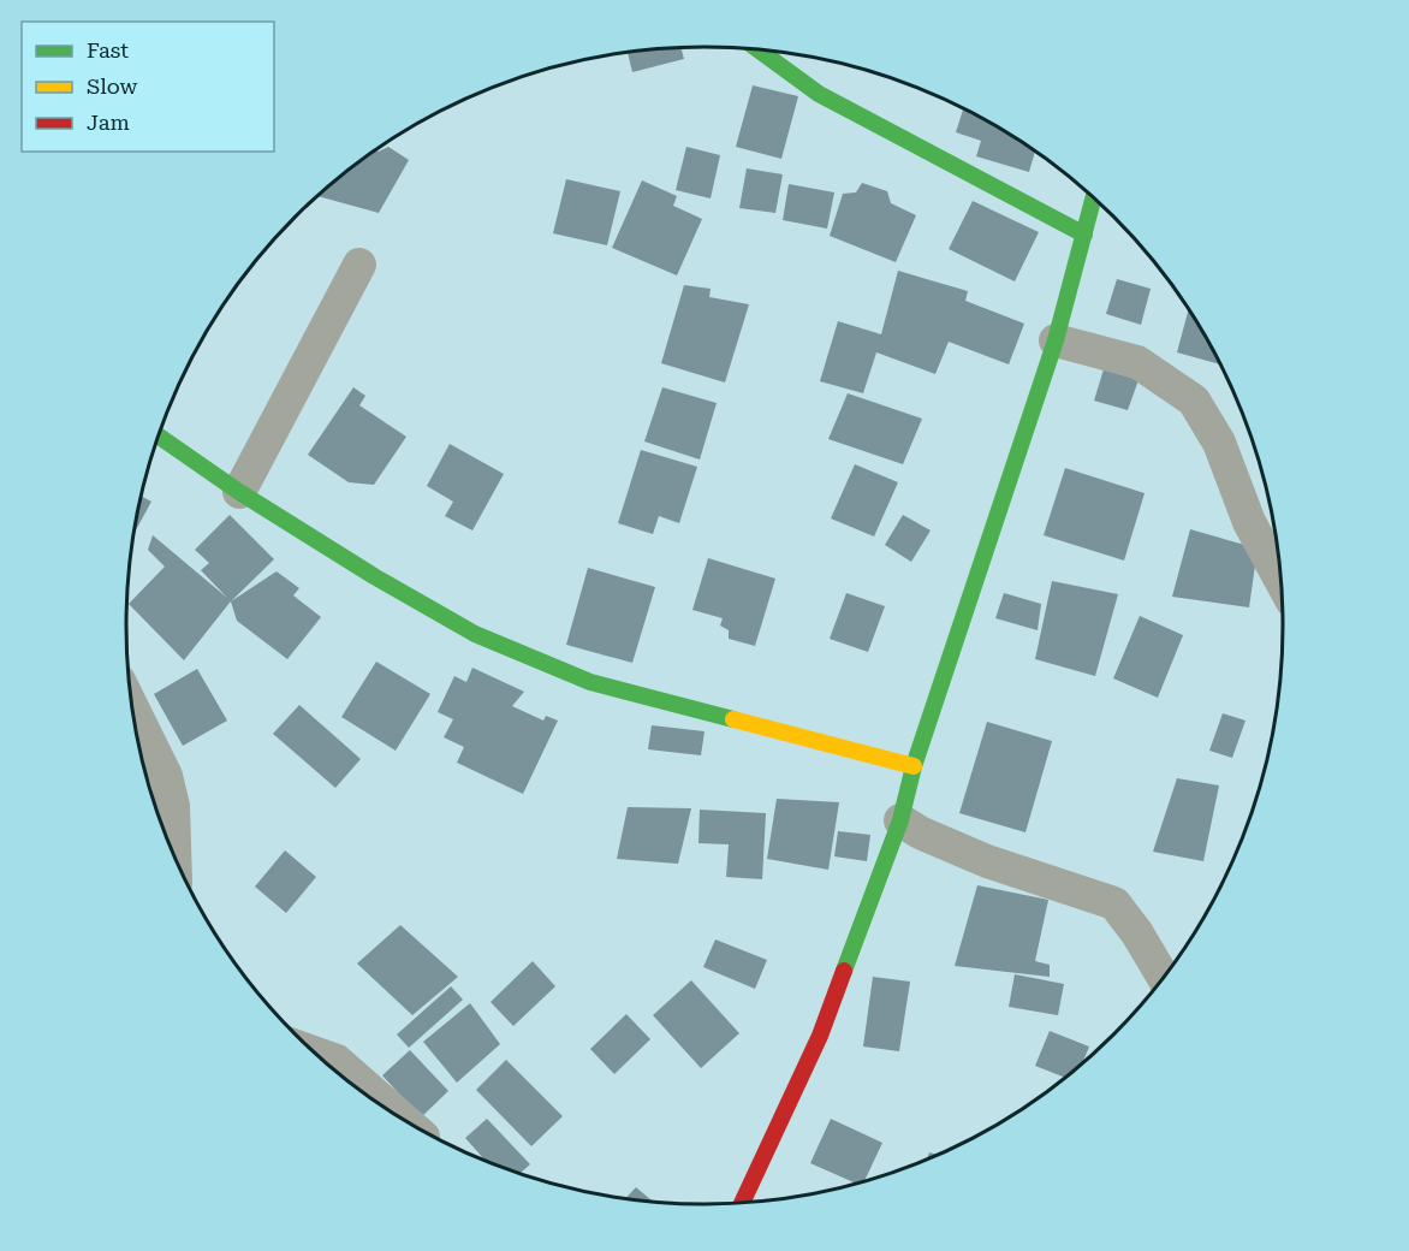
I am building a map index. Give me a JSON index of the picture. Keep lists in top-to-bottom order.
{
  "legend": ["Fast", "Slow", "Jam"]
}
